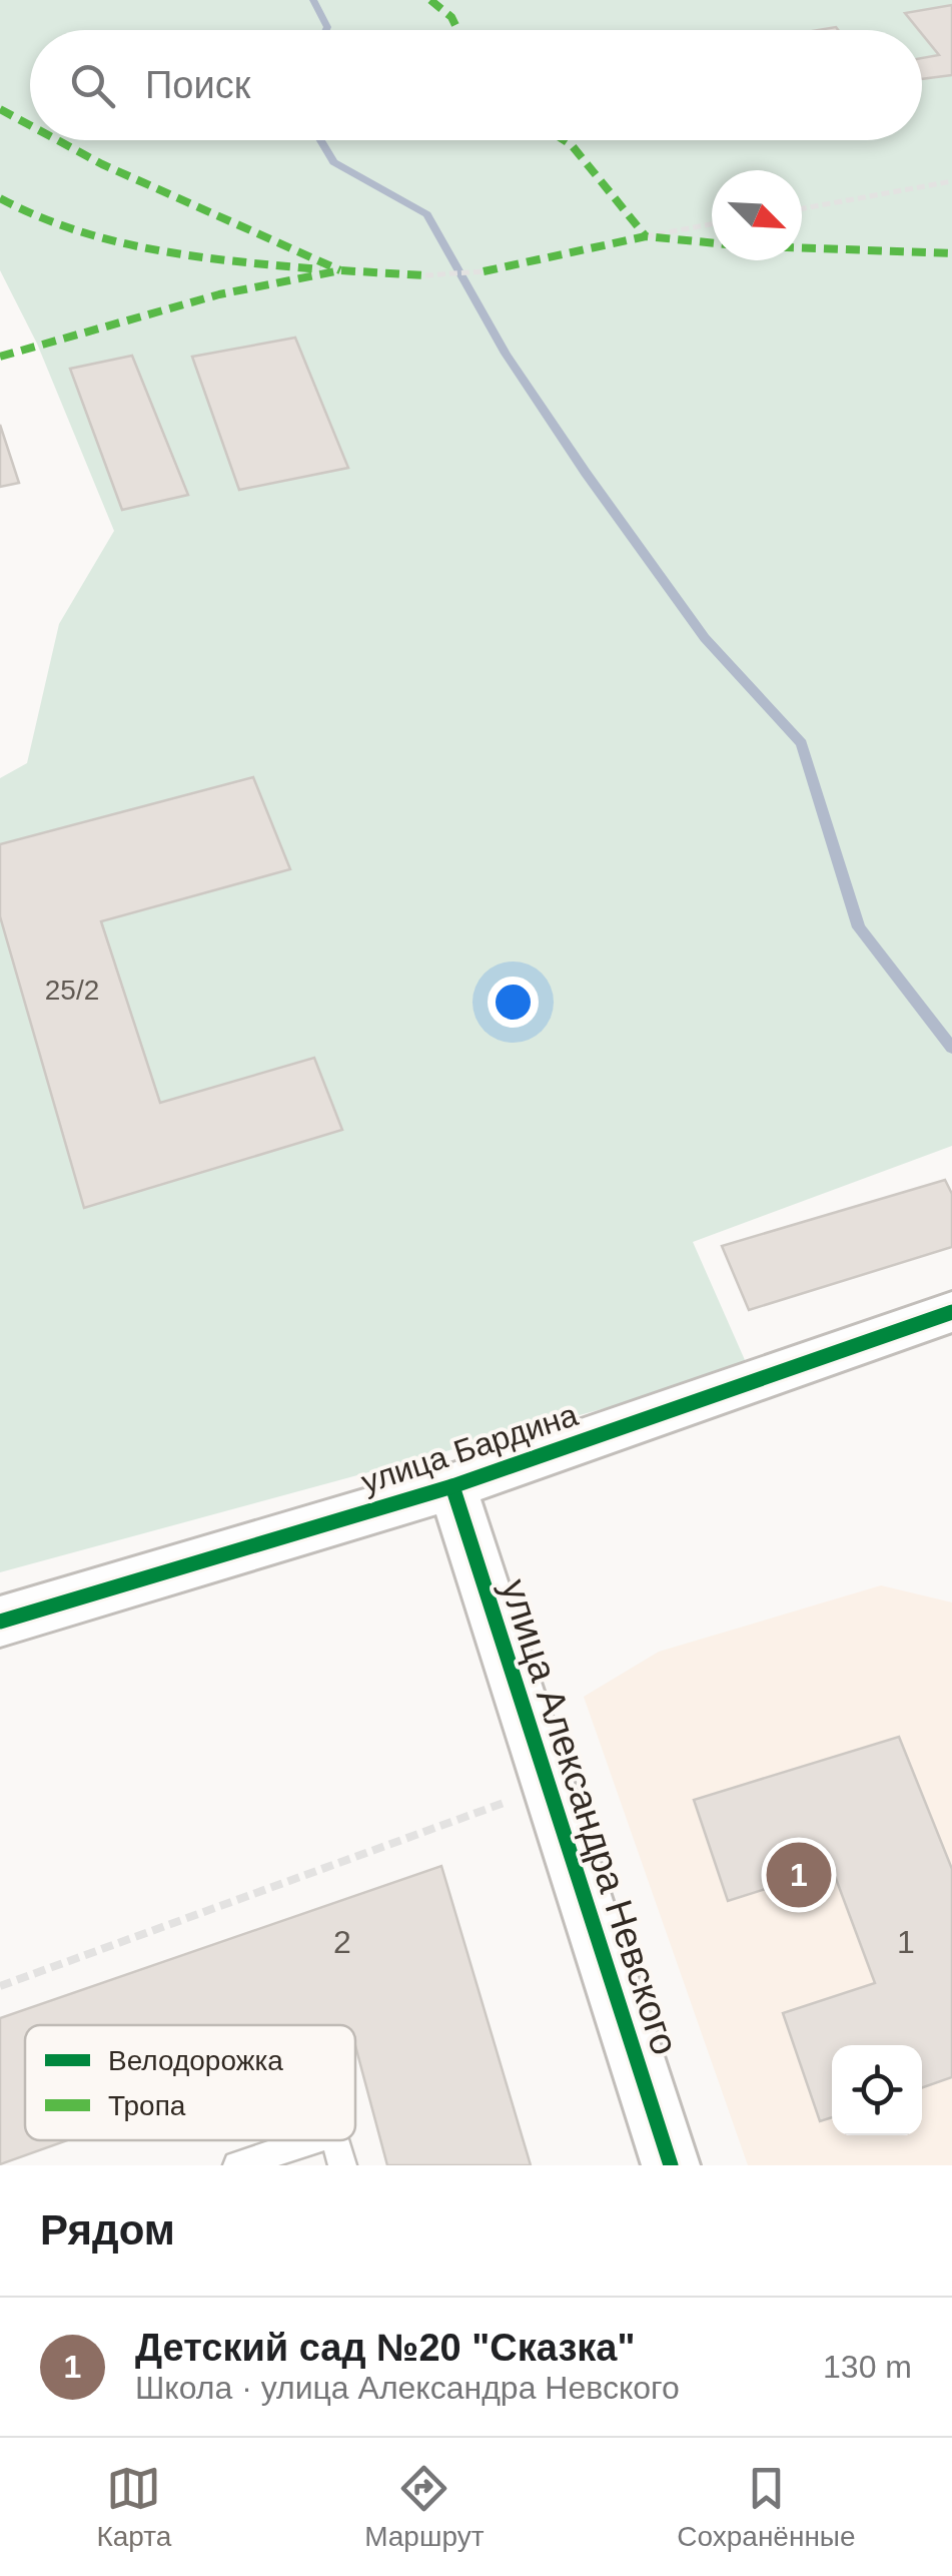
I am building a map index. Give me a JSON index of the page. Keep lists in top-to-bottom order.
{
  "streets": {
    "street": ["улица Бардина", "улица Александра Невского"]
  },
  "crossings": [
    ["улица Бардина", "улица Александра Невского"]
  ],
  "house_numbers": ["25/2", "2", "1"],
  "legend": ["Велодорожка", "Тропа"],
  "north": "bottom right",
  "page": {
    "search": "Поиск",
    "pins": "1",
    "heading": "Рядом",
    "list": [
      {
        "mark": "1",
        "name": "Детский сад №20 \"Сказка\"",
        "note": "Школа · улица Александра Невского",
        "value": "130 m"
      }
    ],
    "nav": ["Карта", "Маршрут", "Сохранённые"]
  }
}
